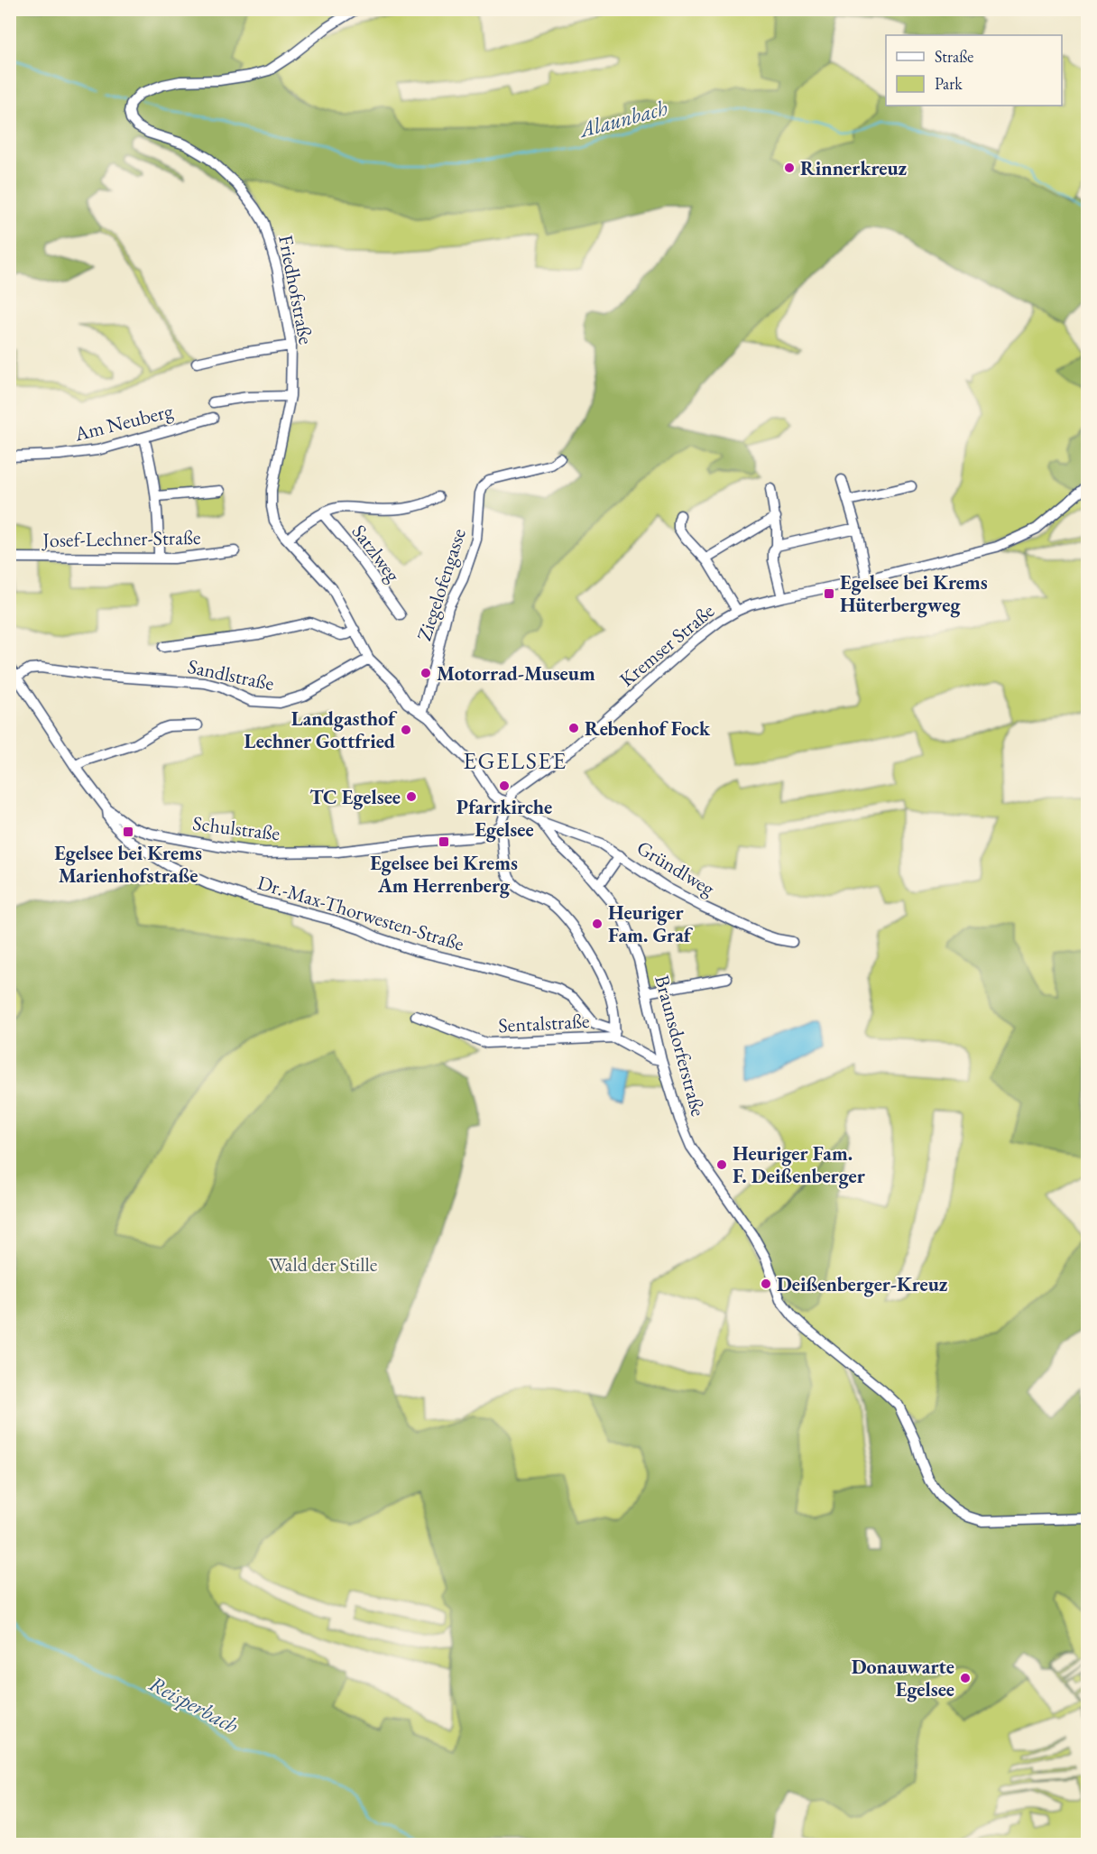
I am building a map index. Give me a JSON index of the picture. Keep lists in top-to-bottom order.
{
  "streets": {
    "street": [
      "Friedhofstraße",
      "Am Neuberg",
      "Josef-Lechner-Straße",
      "Satzlweg",
      "Ziegelofengasse",
      "Kremser Straße",
      "Sandlstraße",
      "Schulstraße",
      "Gründlweg",
      "Dr.-Max-Thorwesten-Straße",
      "Sentalstraße",
      "Braunsdorferstraße"
    ]
  },
  "crossings": [
    ["Friedhofstraße", "Satzlweg"],
    ["Friedhofstraße", "Sandlstraße"],
    ["Kremser Straße", "Braunsdorferstraße"],
    ["Sandlstraße", "Schulstraße"],
    ["Schulstraße", "Dr.-Max-Thorwesten-Straße"],
    ["Gründlweg", "Braunsdorferstraße"],
    ["Dr.-Max-Thorwesten-Straße", "Sentalstraße"],
    ["Dr.-Max-Thorwesten-Straße", "Braunsdorferstraße"]
  ],
  "districts": ["EGELSEE"],
  "water": ["Alaunbach", "Reisperbach"],
  "parks": ["Wald der Stille"],
  "places": {
    "other": [
      "Rinnerkreuz",
      "Motorrad-Museum",
      "Rebenhof Fock",
      "Landgasthof Lechner Gottfried",
      "Pfarrkirche Egelsee",
      "TC Egelsee",
      "Heuriger Fam. Graf",
      "Heuriger Fam. F. Deißenberger",
      "Deißenberger-Kreuz",
      "Donauwarte Egelsee"
    ],
    "transit": ["Egelsee bei Krems Hüterbergweg", "Egelsee bei Krems Marienhofstraße", "Egelsee bei Krems Am Herrenberg"]
  },
  "legend": ["Straße", "Park"]
}
